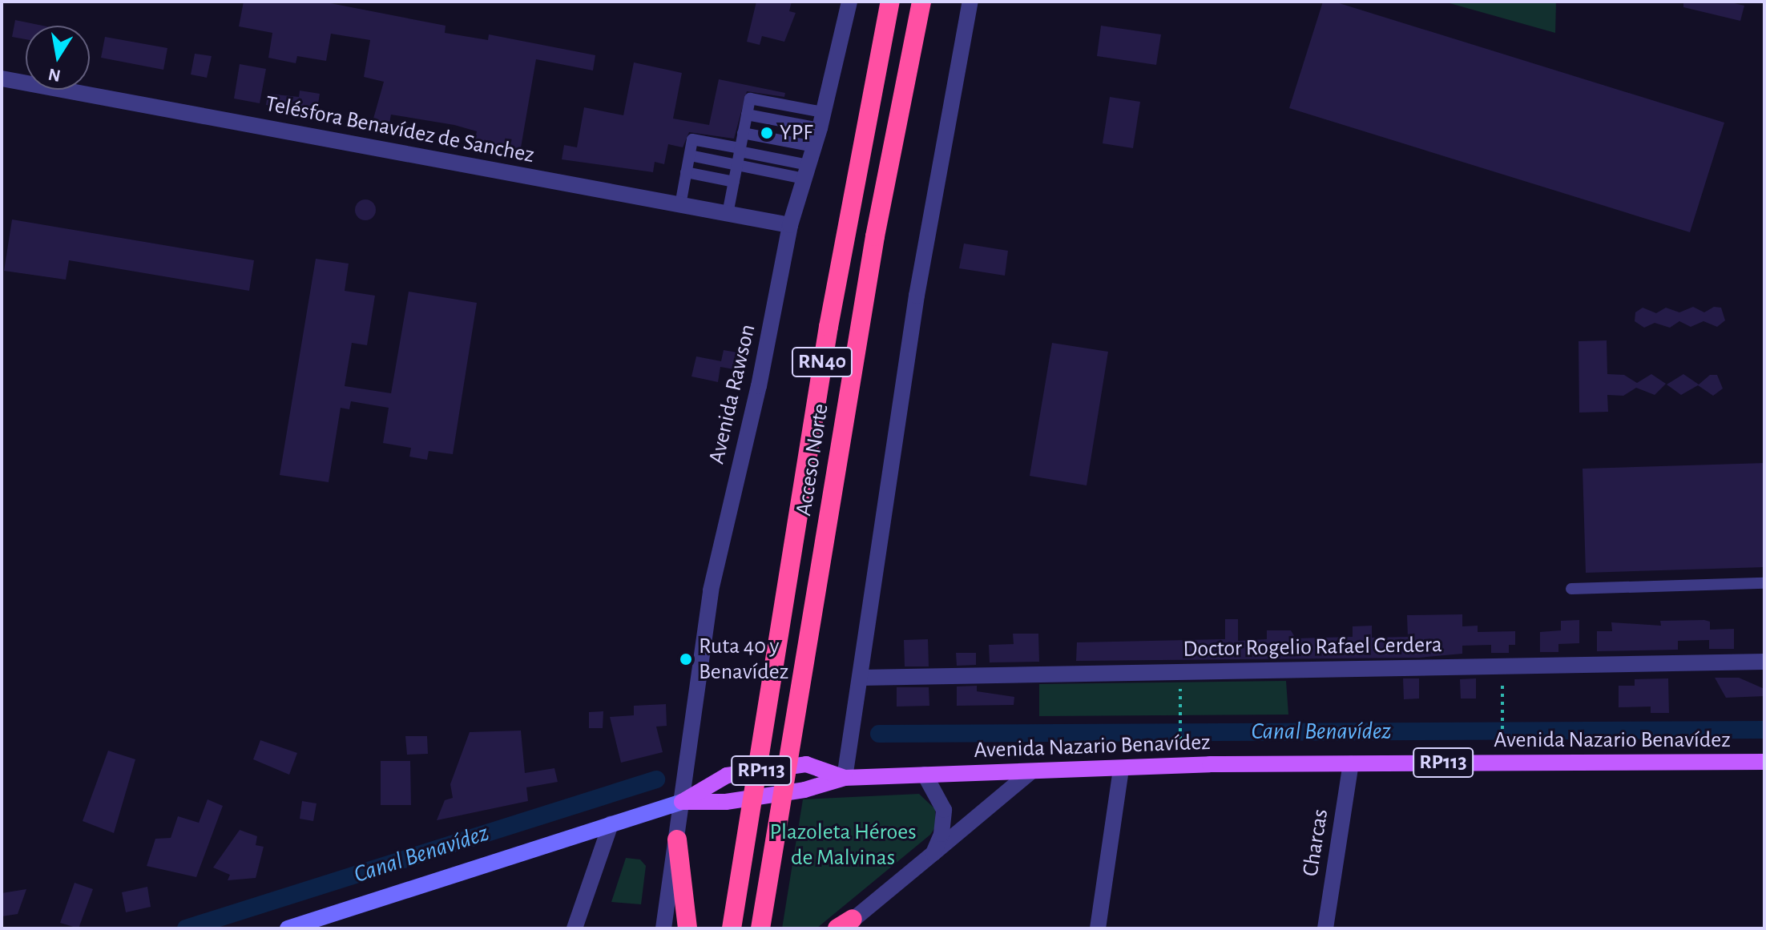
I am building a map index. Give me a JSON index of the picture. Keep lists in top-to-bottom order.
{
  "streets": {
    "highway": ["RN40", "Acceso Norte"],
    "main road": ["Avenida Nazario Benavídez", "RP113"],
    "street": [
      "Telésfora Benavídez de Sanchez",
      "Avenida Rawson",
      "Doctor Rogelio Rafael Cerdera",
      "Charcas"
    ]
  },
  "crossings": [
    ["Telésfora Benavídez de Sanchez", "Avenida Rawson"],
    ["Avenida Rawson", "Avenida Nazario Benavídez"],
    ["Avenida Nazario Benavídez", "Charcas"]
  ],
  "water": ["Canal Benavídez"],
  "parks": ["Plazoleta Héroes de Malvinas"],
  "places": ["YPF", "Ruta 40 y Benavídez"],
  "north": "bottom"
}
